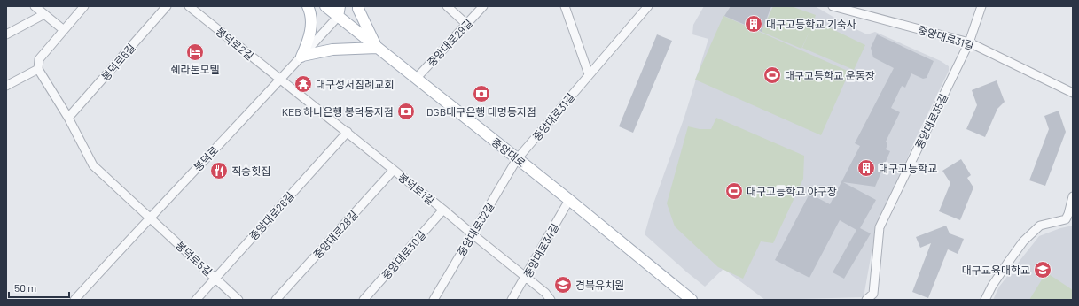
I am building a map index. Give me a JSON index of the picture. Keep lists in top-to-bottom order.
{
  "streets": {
    "main road": ["중앙대로"],
    "street": [
      "중앙대로31길",
      "중앙대로29길",
      "봉덕로2길",
      "봉덕로6길",
      "중앙대로35길",
      "봉덕로",
      "봉덕로1길",
      "중앙대로26길",
      "중앙대로32길",
      "중앙대로28길",
      "중앙대로34길",
      "중앙대로30길",
      "봉덕로5길"
    ]
  },
  "crossings": [
    ["중앙대로31길", "중앙대로35길"],
    ["중앙대로31길", "중앙대로"],
    ["중앙대로31길", "중앙대로32길"],
    ["중앙대로29길", "중앙대로"],
    ["봉덕로2길", "봉덕로"],
    ["봉덕로2길", "봉덕로1길"],
    ["중앙대로", "봉덕로"],
    ["중앙대로", "중앙대로32길"],
    ["중앙대로", "중앙대로34길"],
    ["봉덕로", "봉덕로1길"],
    ["봉덕로", "봉덕로5길"],
    ["봉덕로1길", "중앙대로26길"],
    ["봉덕로1길", "중앙대로32길"],
    ["봉덕로1길", "중앙대로28길"],
    ["봉덕로1길", "중앙대로34길"],
    ["봉덕로1길", "중앙대로30길"],
    ["중앙대로26길", "봉덕로5길"]
  ],
  "places": {
    "building": ["대구고등학교 기숙사", "대구고등학교"],
    "hotel": ["쉐라톤모텔"],
    "sports": ["대구고등학교 운동장", "대구고등학교 야구장"],
    "temple": ["대구성서침례교회"],
    "bank": ["DGB대구은행 대명동지점", "KEB 하나은행 봉덕동지점"],
    "restaurant": ["직송횟집"],
    "school or university": ["대구교육대학교", "경북유치원"]
  },
  "scale_bar": "50 m"
}
